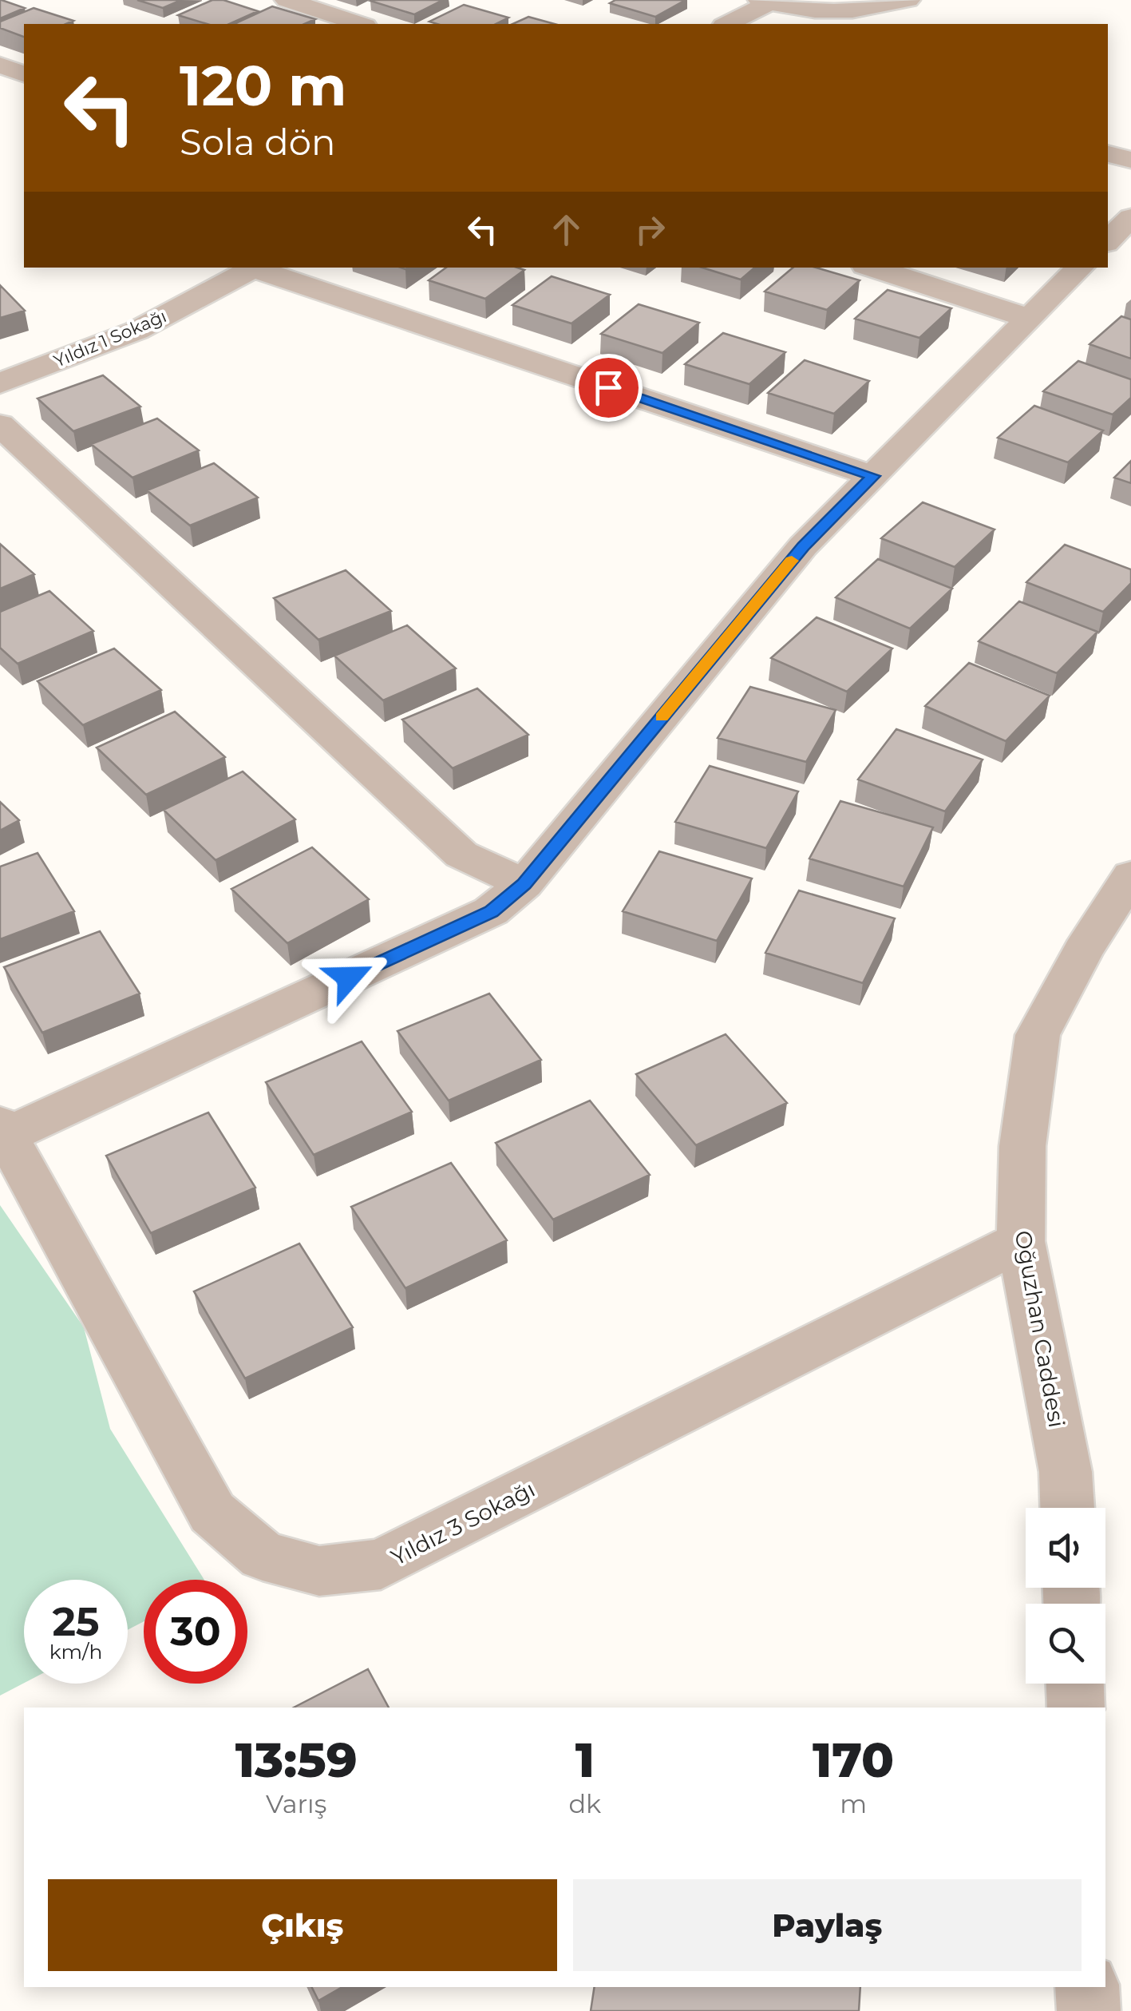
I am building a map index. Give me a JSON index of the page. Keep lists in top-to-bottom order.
{
  "streets": {
    "street": ["Yıldız 1 Sokağı", "Oğuzhan Caddesi", "Yıldız 3 Sokağı"]
  },
  "crossings": [
    ["Oğuzhan Caddesi", "Yıldız 3 Sokağı"]
  ],
  "page": {
    "turn": ["120 m", "Sola dön"],
    "speed": "25 km/h",
    "limit": "30",
    "eta": [
      "13:59",
      "Varış",
      "1",
      "dk",
      "170",
      "m"
    ],
    "buttons": ["Çıkış", "Paylaş"]
  }
}
